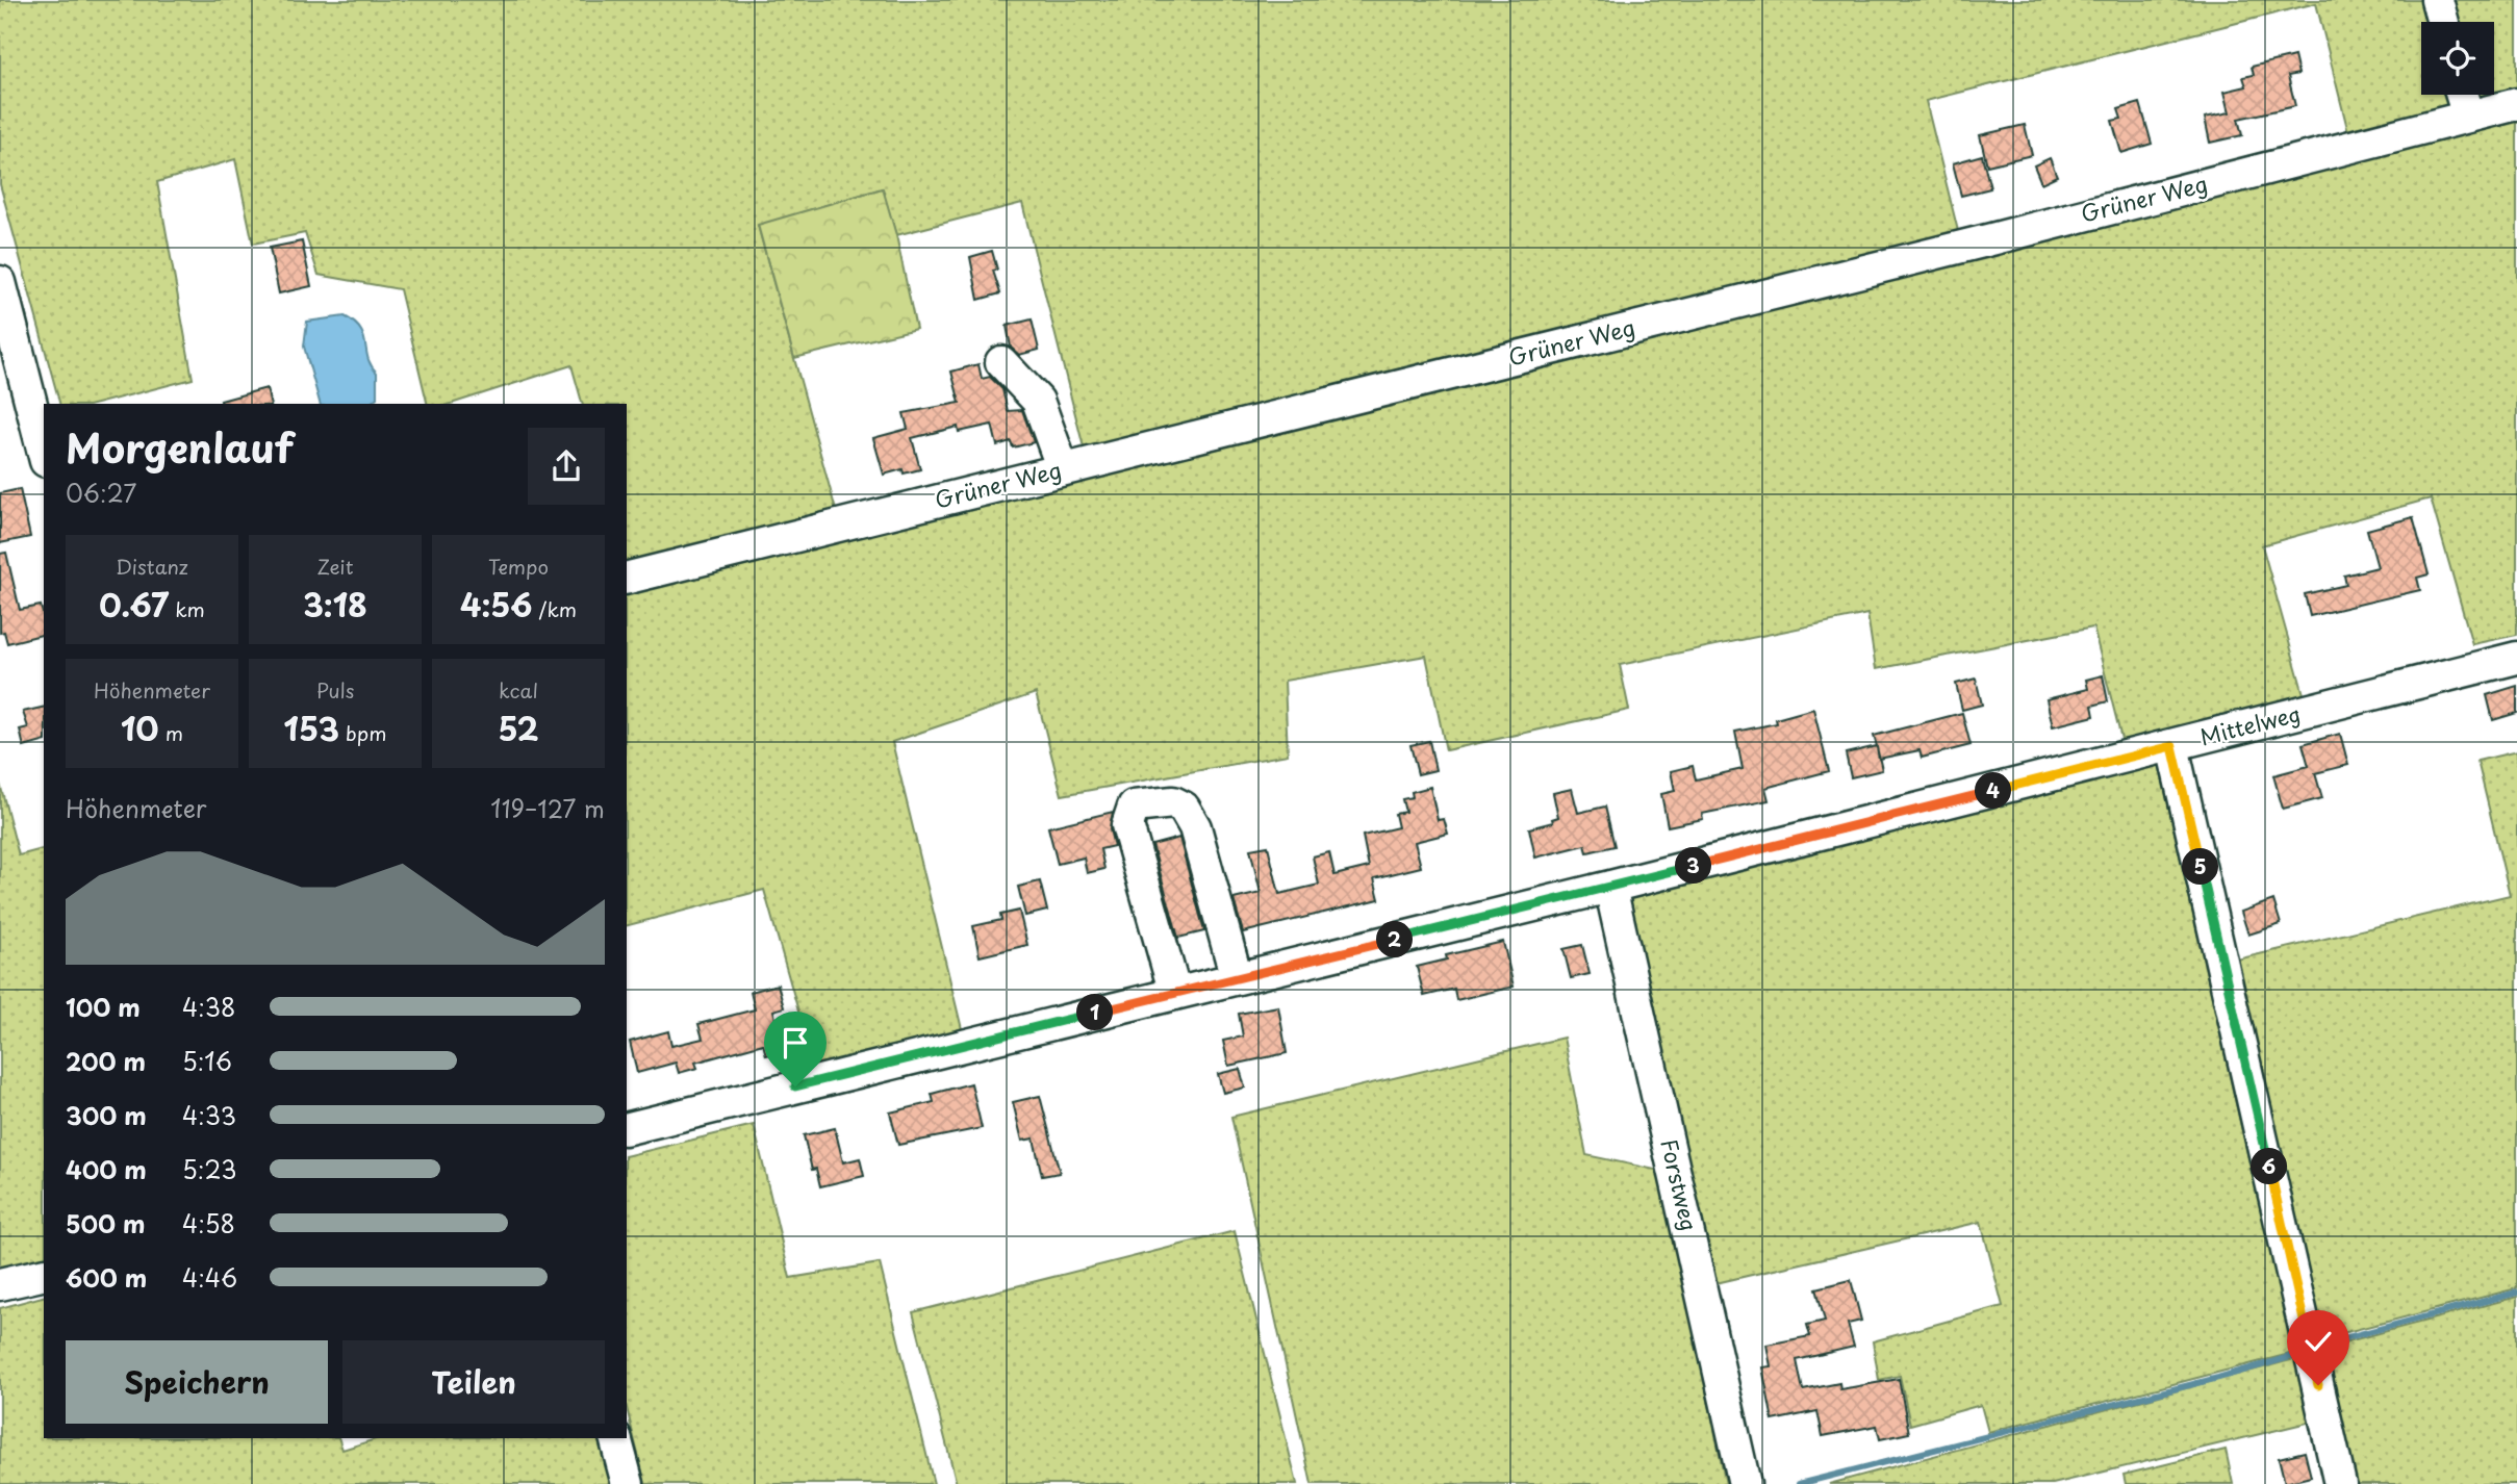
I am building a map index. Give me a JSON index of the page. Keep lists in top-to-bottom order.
{
  "streets": {
    "street": ["Grüner Weg", "Mittelweg", "Forstweg"]
  },
  "crossings": [
    ["Mittelweg", "Forstweg"]
  ],
  "page": {
    "heading": ["Morgenlauf", "06:27"],
    "stats": [
      ["Distanz", "0.67 km"],
      ["Zeit", "3:18"],
      ["Tempo", "4:56 /km"],
      ["Höhenmeter", "10 m"],
      ["Puls", "153 bpm"],
      ["kcal", "52"]
    ],
    "pins": [
      "4",
      "3",
      "5",
      "2",
      "1",
      "6"
    ],
    "chart": ["Höhenmeter", "119–127 m"],
    "list": [
      {
        "name": "100 m",
        "note": "4:38"
      },
      {
        "name": "200 m",
        "note": "5:16"
      },
      {
        "name": "300 m",
        "note": "4:33"
      },
      {
        "name": "400 m",
        "note": "5:23"
      },
      {
        "name": "500 m",
        "note": "4:58"
      },
      {
        "name": "600 m",
        "note": "4:46"
      }
    ],
    "buttons": ["Speichern", "Teilen"]
  }
}
